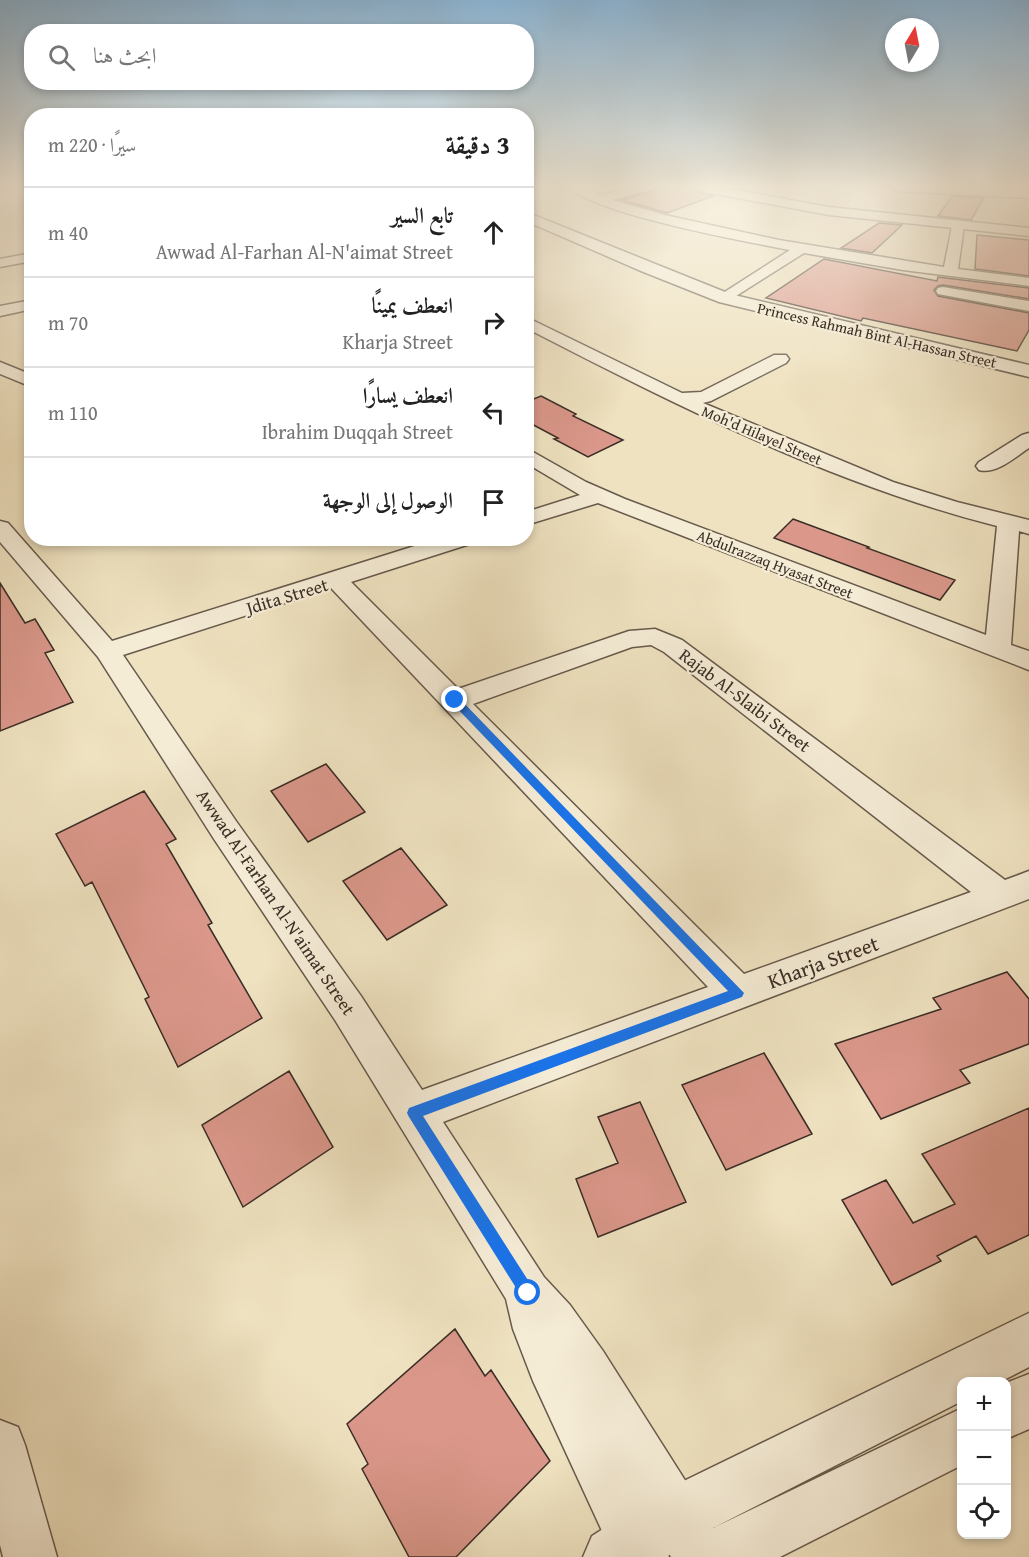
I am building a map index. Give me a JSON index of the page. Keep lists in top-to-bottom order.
{
  "streets": {
    "street": [
      "Princess Rahmah Bint Al-Hassan Street",
      "Moh'd Hilayel Street",
      "Abdulrazzaq Hyasat Street",
      "Jdita Street",
      "Rajab Al-Slaibi Street",
      "Awwad Al-Farhan Al-N'aimat Street",
      "Kharja Street"
    ]
  },
  "crossings": [
    ["Moh'd Hilayel Street", "Abdulrazzaq Hyasat Street"],
    ["Jdita Street", "Awwad Al-Farhan Al-N'aimat Street"],
    ["Rajab Al-Slaibi Street", "Kharja Street"],
    ["Awwad Al-Farhan Al-N'aimat Street", "Kharja Street"]
  ],
  "north": "top",
  "page": {
    "search": "ابحث هنا",
    "heading": ["3 دقيقة", "سيرًا · 220 m"],
    "list": [
      ["تابع السير", "Awwad Al-Farhan Al-N'aimat Street", "40 m"],
      ["انعطف يمينًا", "Kharja Street", "70 m"],
      ["انعطف يسارًا", "Ibrahim Duqqah Street", "110 m"],
      "الوصول إلى الوجهة"
    ],
    "map_buttons": ["+", "−"]
  }
}
